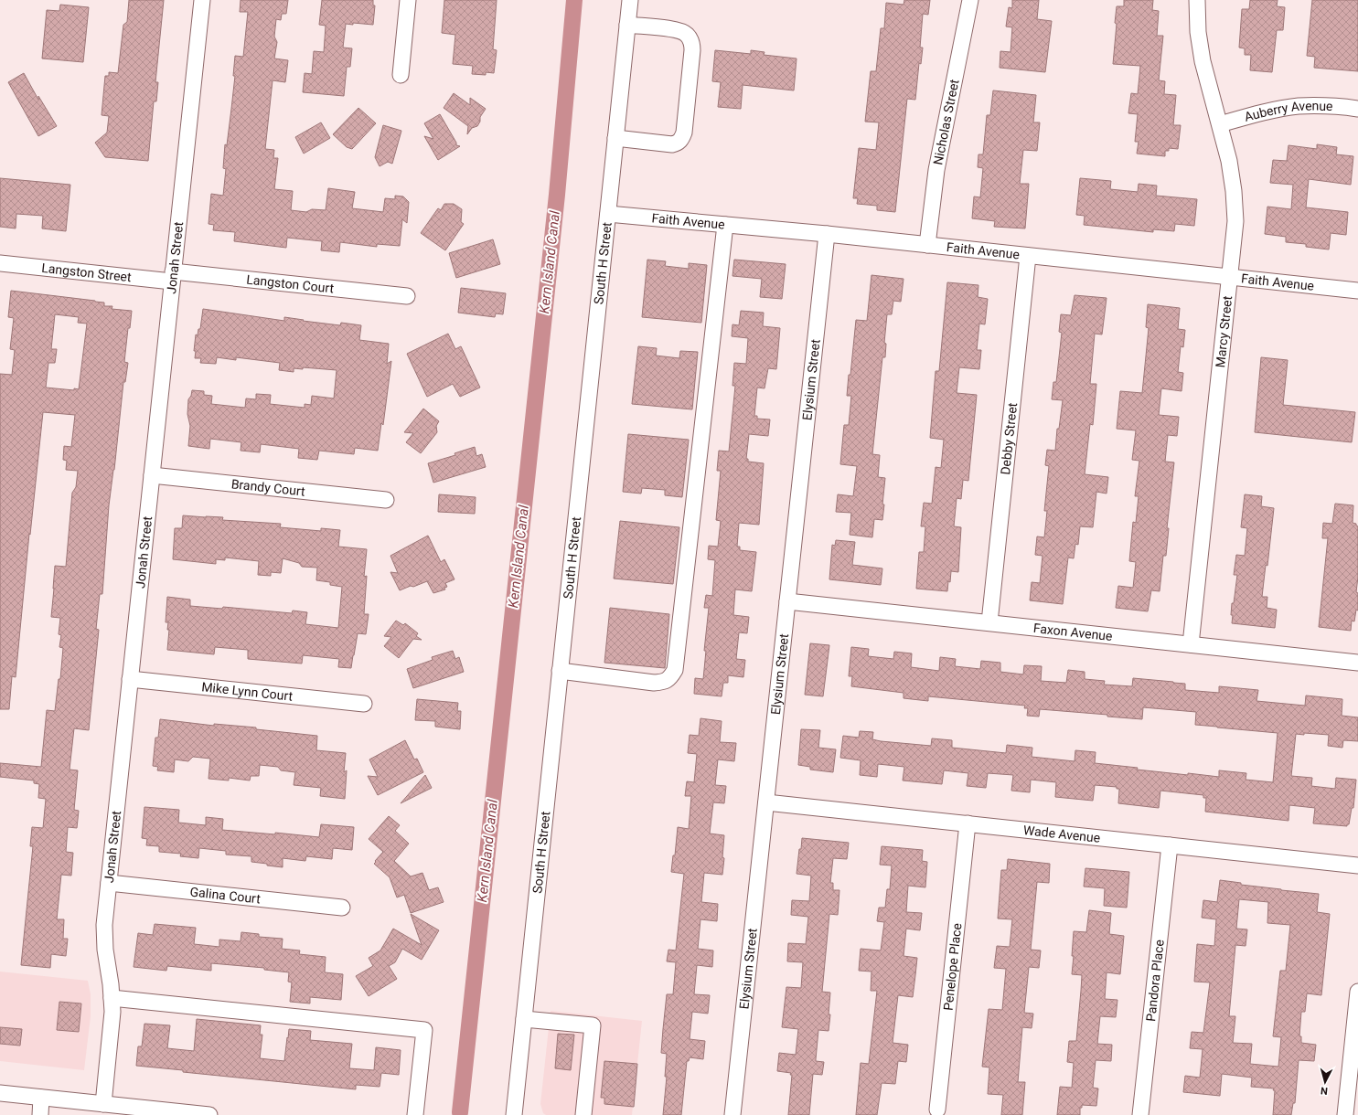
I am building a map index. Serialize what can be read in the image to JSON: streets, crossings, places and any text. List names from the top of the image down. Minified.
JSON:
{"streets":{"street":["Auberry Avenue","Nicholas Street","Faith Avenue","Jonah Street","South H Street","Langston Street","Langston Court","Marcy Street","Elysium Street","Debby Street","Brandy Court","Faxon Avenue","Mike Lynn Court","Wade Avenue","Galina Court","Penelope Place","Pandora Place"]},"crossings":[["Auberry Avenue","Marcy Street"],["Nicholas Street","Faith Avenue"],["Faith Avenue","South H Street"],["Faith Avenue","Marcy Street"],["Faith Avenue","Elysium Street"],["Faith Avenue","Debby Street"],["Jonah Street","Langston Street"],["Jonah Street","Langston Court"],["Jonah Street","Brandy Court"],["Jonah Street","Mike Lynn Court"],["Jonah Street","Galina Court"],["Langston Street","Langston Court"],["Marcy Street","Faxon Avenue"],["Elysium Street","Faxon Avenue"],["Elysium Street","Wade Avenue"],["Debby Street","Faxon Avenue"],["Wade Avenue","Penelope Place"],["Wade Avenue","Pandora Place"]],"water":["Kern Island Canal"],"north":"bottom"}
